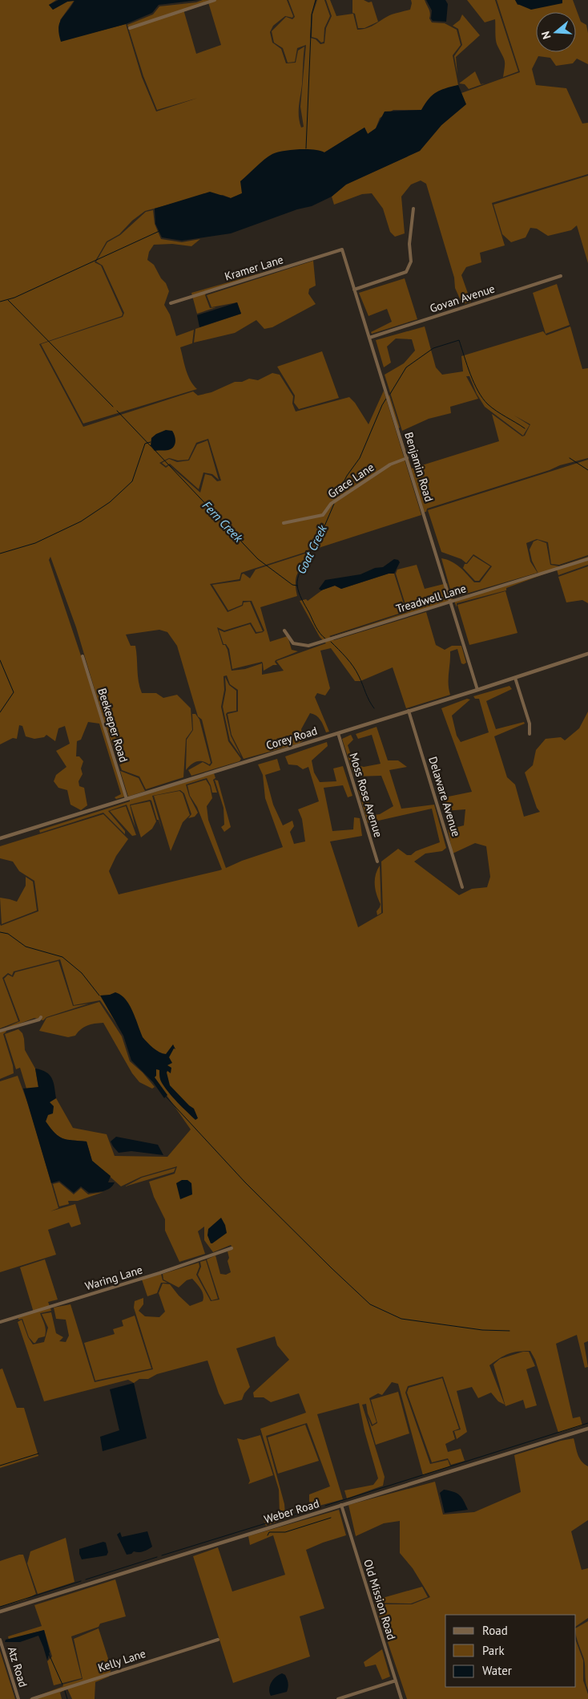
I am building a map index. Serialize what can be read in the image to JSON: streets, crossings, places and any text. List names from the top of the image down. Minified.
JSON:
{"streets":{"street":["Kramer Lane","Govan Avenue","Benjamin Road","Grace Lane","Treadwell Lane","Beekeeper Road","Corey Road","Moss Rose Avenue","Delaware Avenue","Waring Lane","Weber Road","Old Mission Road","Kelly Lane","Atz Road"]},"crossings":[["Kramer Lane","Benjamin Road"],["Govan Avenue","Benjamin Road"],["Benjamin Road","Grace Lane"],["Benjamin Road","Treadwell Lane"],["Benjamin Road","Corey Road"],["Beekeeper Road","Corey Road"],["Corey Road","Moss Rose Avenue"],["Corey Road","Delaware Avenue"],["Weber Road","Old Mission Road"]],"water":["Fern Creek","Goat Creek"],"legend":["Road","Park","Water"],"north":"left"}
